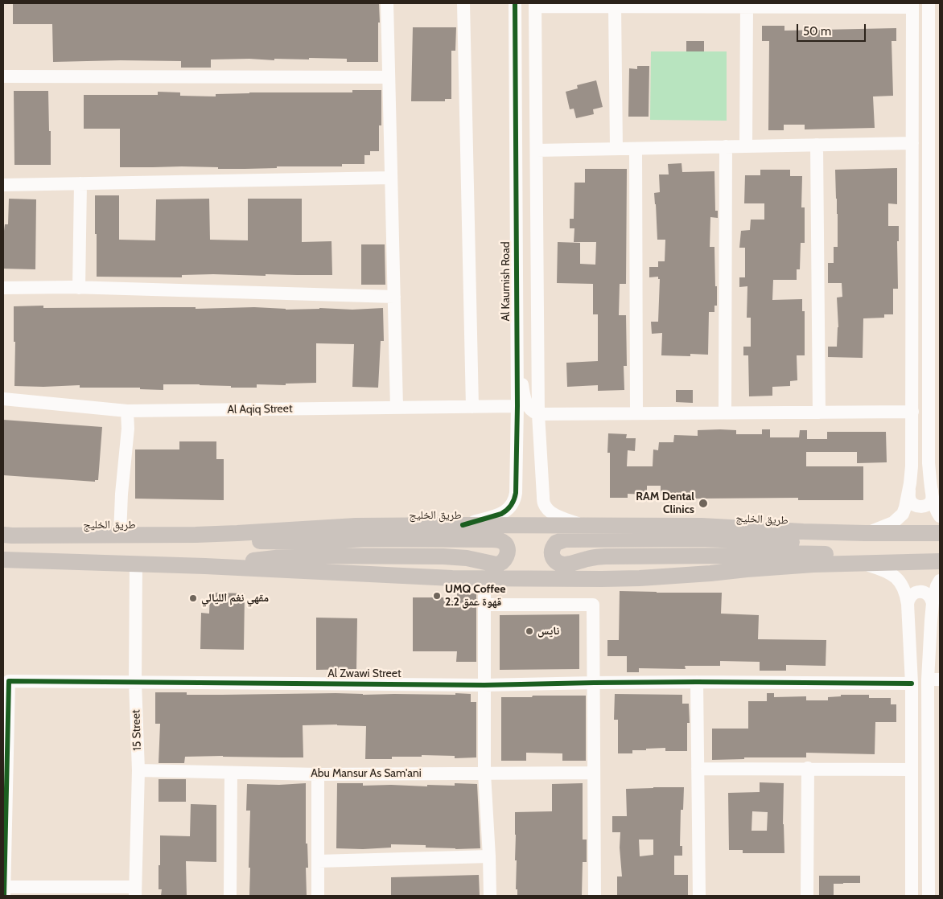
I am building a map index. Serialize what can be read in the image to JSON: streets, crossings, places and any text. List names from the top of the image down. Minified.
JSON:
{"streets":{"main road":["طريق الخليج"],"street":["Al Kaurnish Road","Al Aqiq Street","Al Zwawi Street","15 Street","Abu Mansur As Sam'ani"]},"crossings":[["Al Kaurnish Road","Al Aqiq Street"],["Al Kaurnish Road","طريق الخليج"],["Al Zwawi Street","15 Street"],["15 Street","Abu Mansur As Sam'ani"]],"places":["RAM Dental Clinics","UMQ Coffee 2.2 قهوة عمق","مقهي نغم الليالي","نايس"],"scale_bar":"50 m"}
